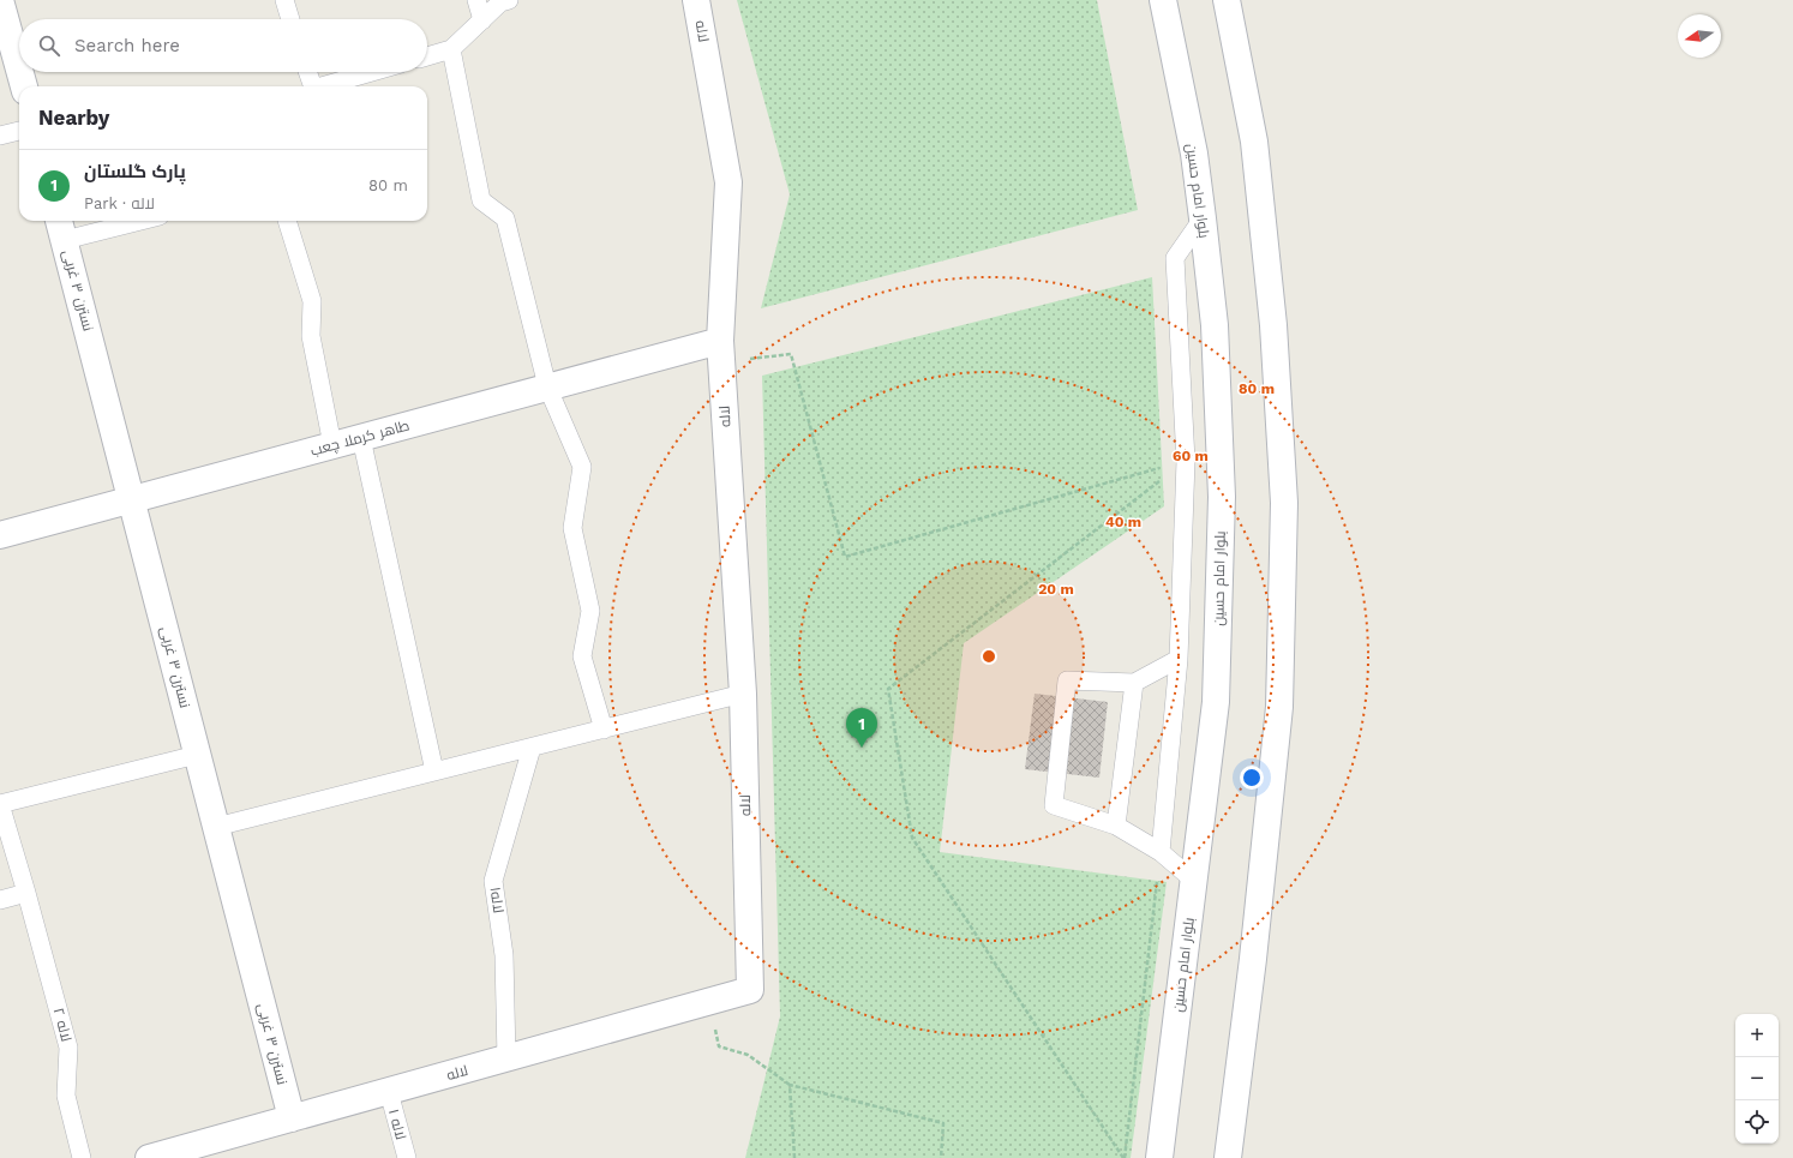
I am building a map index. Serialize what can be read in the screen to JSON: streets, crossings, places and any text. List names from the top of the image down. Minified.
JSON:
{"streets":{"street":["لاله","بلوار امام حسین","نسترن ۳ غربی","طاهر کرملا چعب"],"lane":["لاله۱","لاله ۲","لاله ۱"]},"crossings":[["لاله","نسترن ۳ غربی"],["لاله","طاهر کرملا چعب"],["لاله","لاله۱"],["لاله","لاله ۱"],["نسترن ۳ غربی","طاهر کرملا چعب"]],"north":"left","page":{"search":"Search here","heading":"Nearby","list":[{"mark":"1","name":"پارک گلستان","note":"Park · لاله","value":"80 m"}],"pins":"1","map_buttons":["+","−"]},"rings":["80 m","60 m","40 m","20 m"]}
